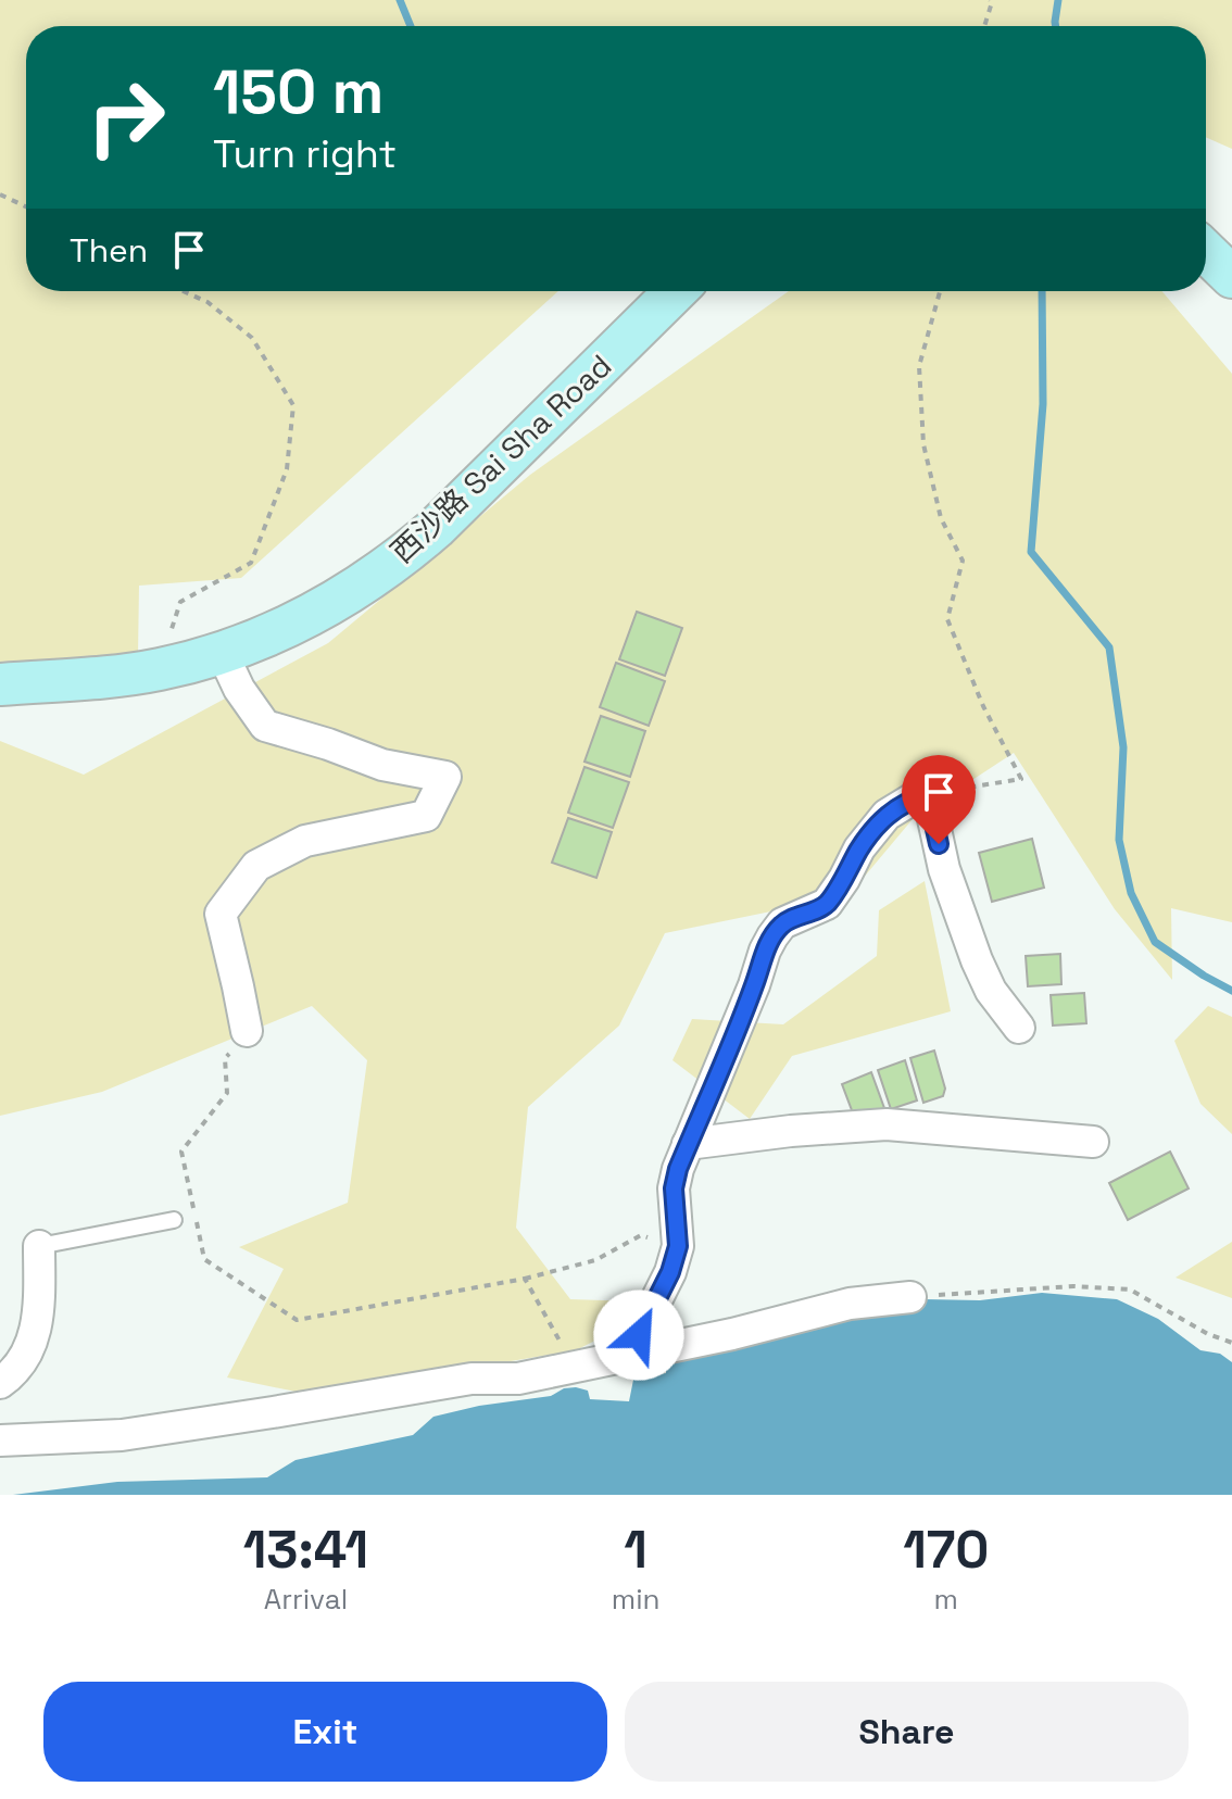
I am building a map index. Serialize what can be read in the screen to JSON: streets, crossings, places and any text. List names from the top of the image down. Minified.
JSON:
{"streets":{"main road":["西沙路 Sai Sha Road"]},"page":{"turn":["150 m","Turn right"],"then":"Then","eta":["13:41","Arrival","1","min","170","m"],"buttons":["Exit","Share"]}}
